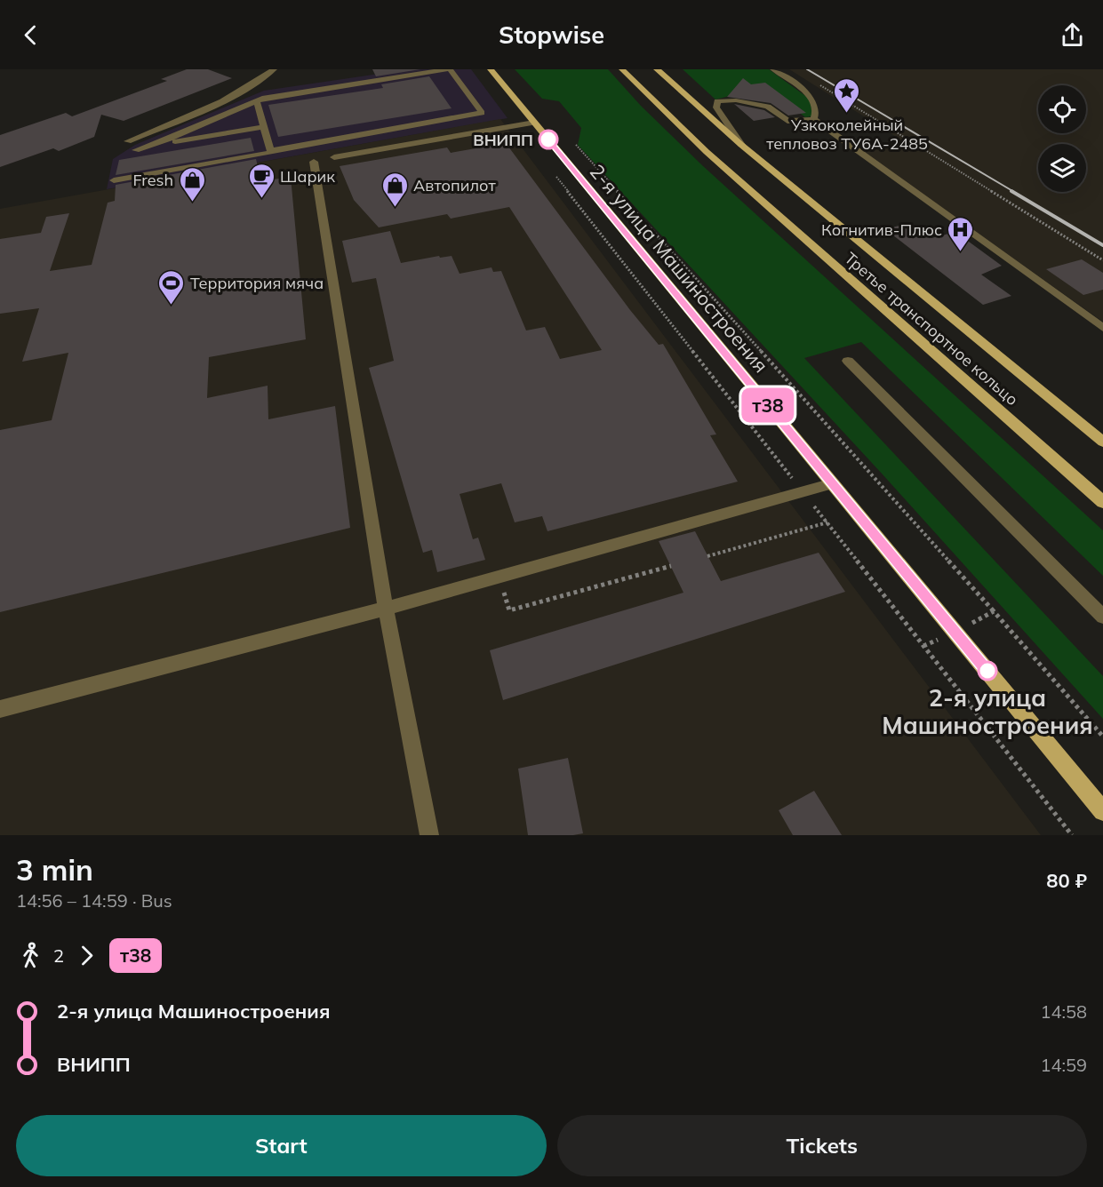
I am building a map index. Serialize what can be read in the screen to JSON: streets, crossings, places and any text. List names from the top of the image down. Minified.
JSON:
{"streets":{"main road":["2-я улица Машиностроения","Третье транспортное кольцо"]},"places":{"place":["Узкоколейный тепловоз ТУ6А-2485"],"other":["ВНИПП","2-я улица Машиностроения"],"cafe":["Шарик"],"shop":["Fresh","Автопилот"],"hospital":["Когнитив-Плюс"],"sports":["Территория мяча"]},"lines":["bus line т38"],"page":{"header":"Stopwise","on_map":"т38","heading":["3 min","14:56 – 14:59 · Bus","80 ₽"],"legs":["2","т38"],"list":[{"name":"2-я улица Машиностроения","value":"14:58"},{"name":"ВНИПП","value":"14:59"}],"buttons":["Start","Tickets"]}}
